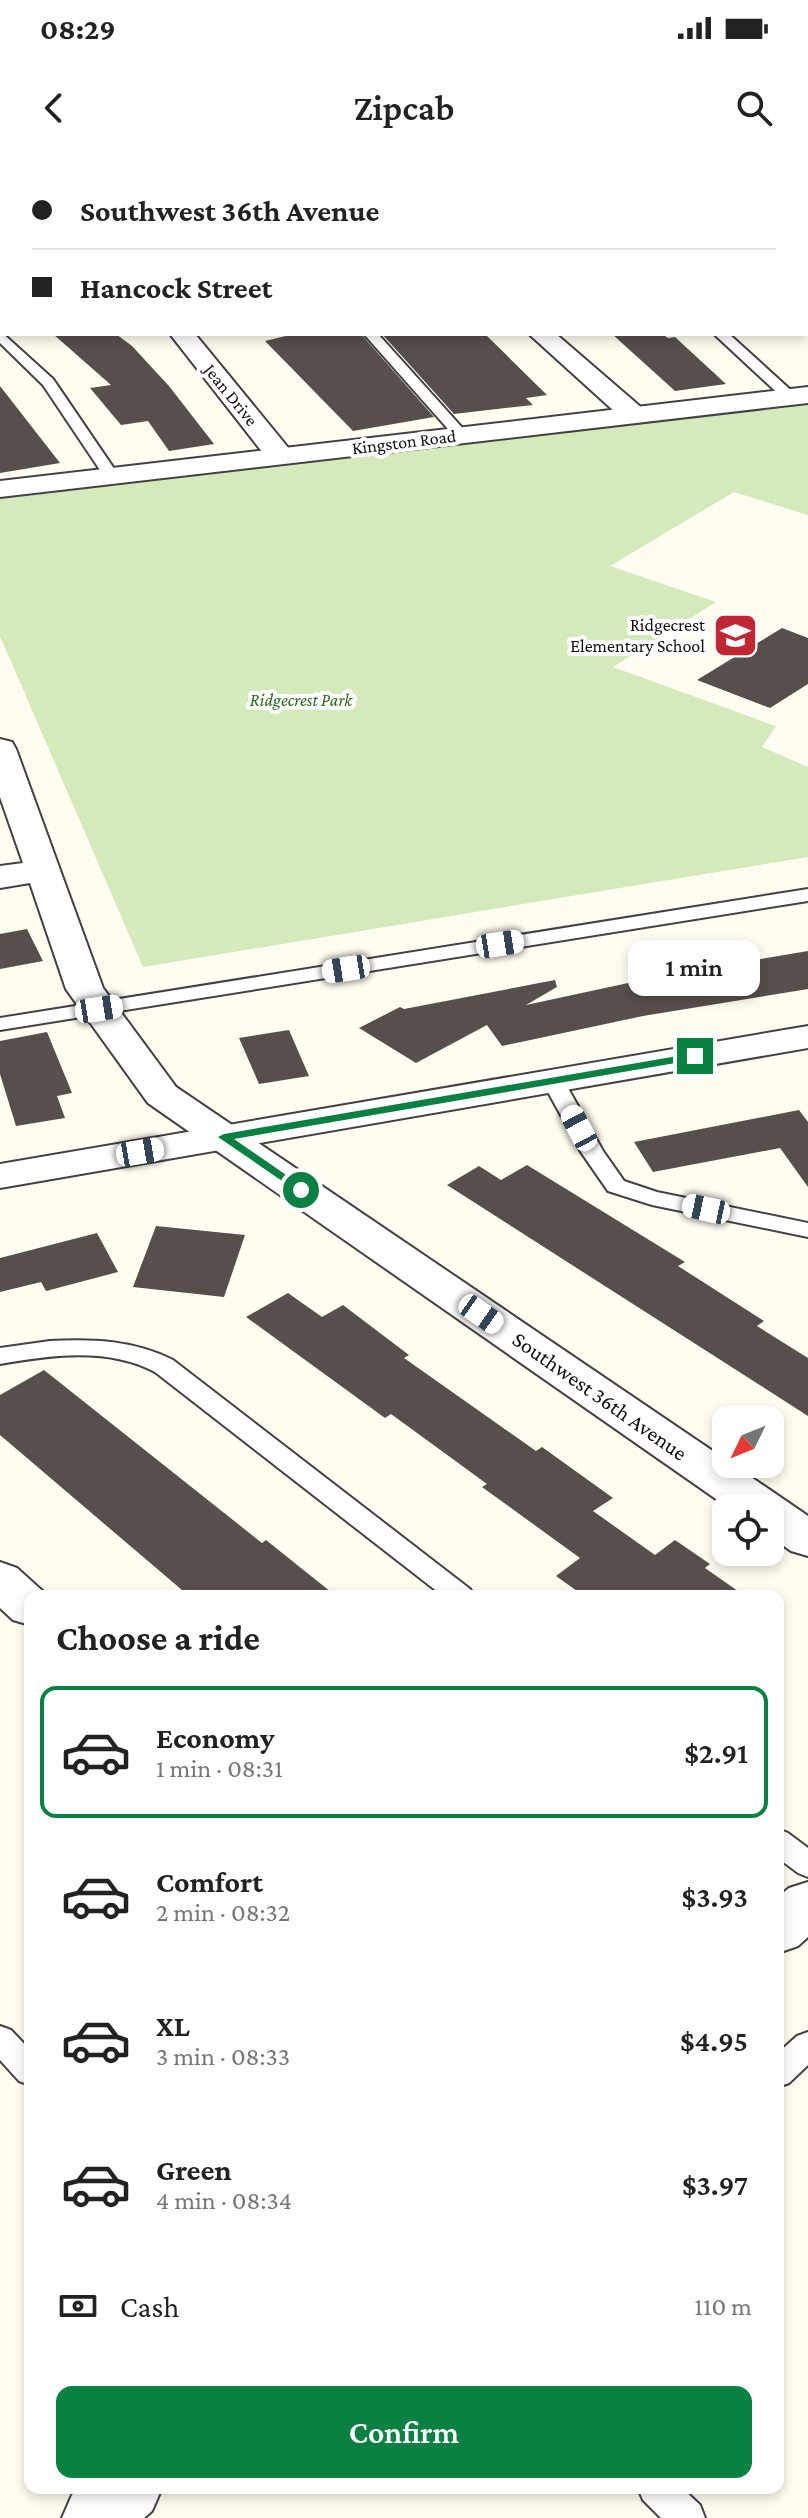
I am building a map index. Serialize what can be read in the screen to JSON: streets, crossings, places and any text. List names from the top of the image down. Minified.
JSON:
{"streets":{"street":["Jean Drive","Kingston Road","Southwest 36th Avenue"]},"crossings":[["Jean Drive","Kingston Road"]],"parks":["Ridgecrest Park"],"places":{"school or university":["Ridgecrest Elementary School"]},"north":"bottom left","page":{"status":"08:29","header":"Zipcab","banner":["Southwest 36th Avenue","Hancock Street"],"bubble":"1 min","heading":"Choose a ride","list":[{"name":"Economy","note":"1 min · 08:31","value":"$2.91"},{"name":"Comfort","note":"2 min · 08:32","value":"$3.93"},{"name":"XL","note":"3 min · 08:33","value":"$4.95"},{"name":"Green","note":"4 min · 08:34","value":"$3.97"}],"pay":["Cash","110 m"],"buttons":"Confirm"}}
